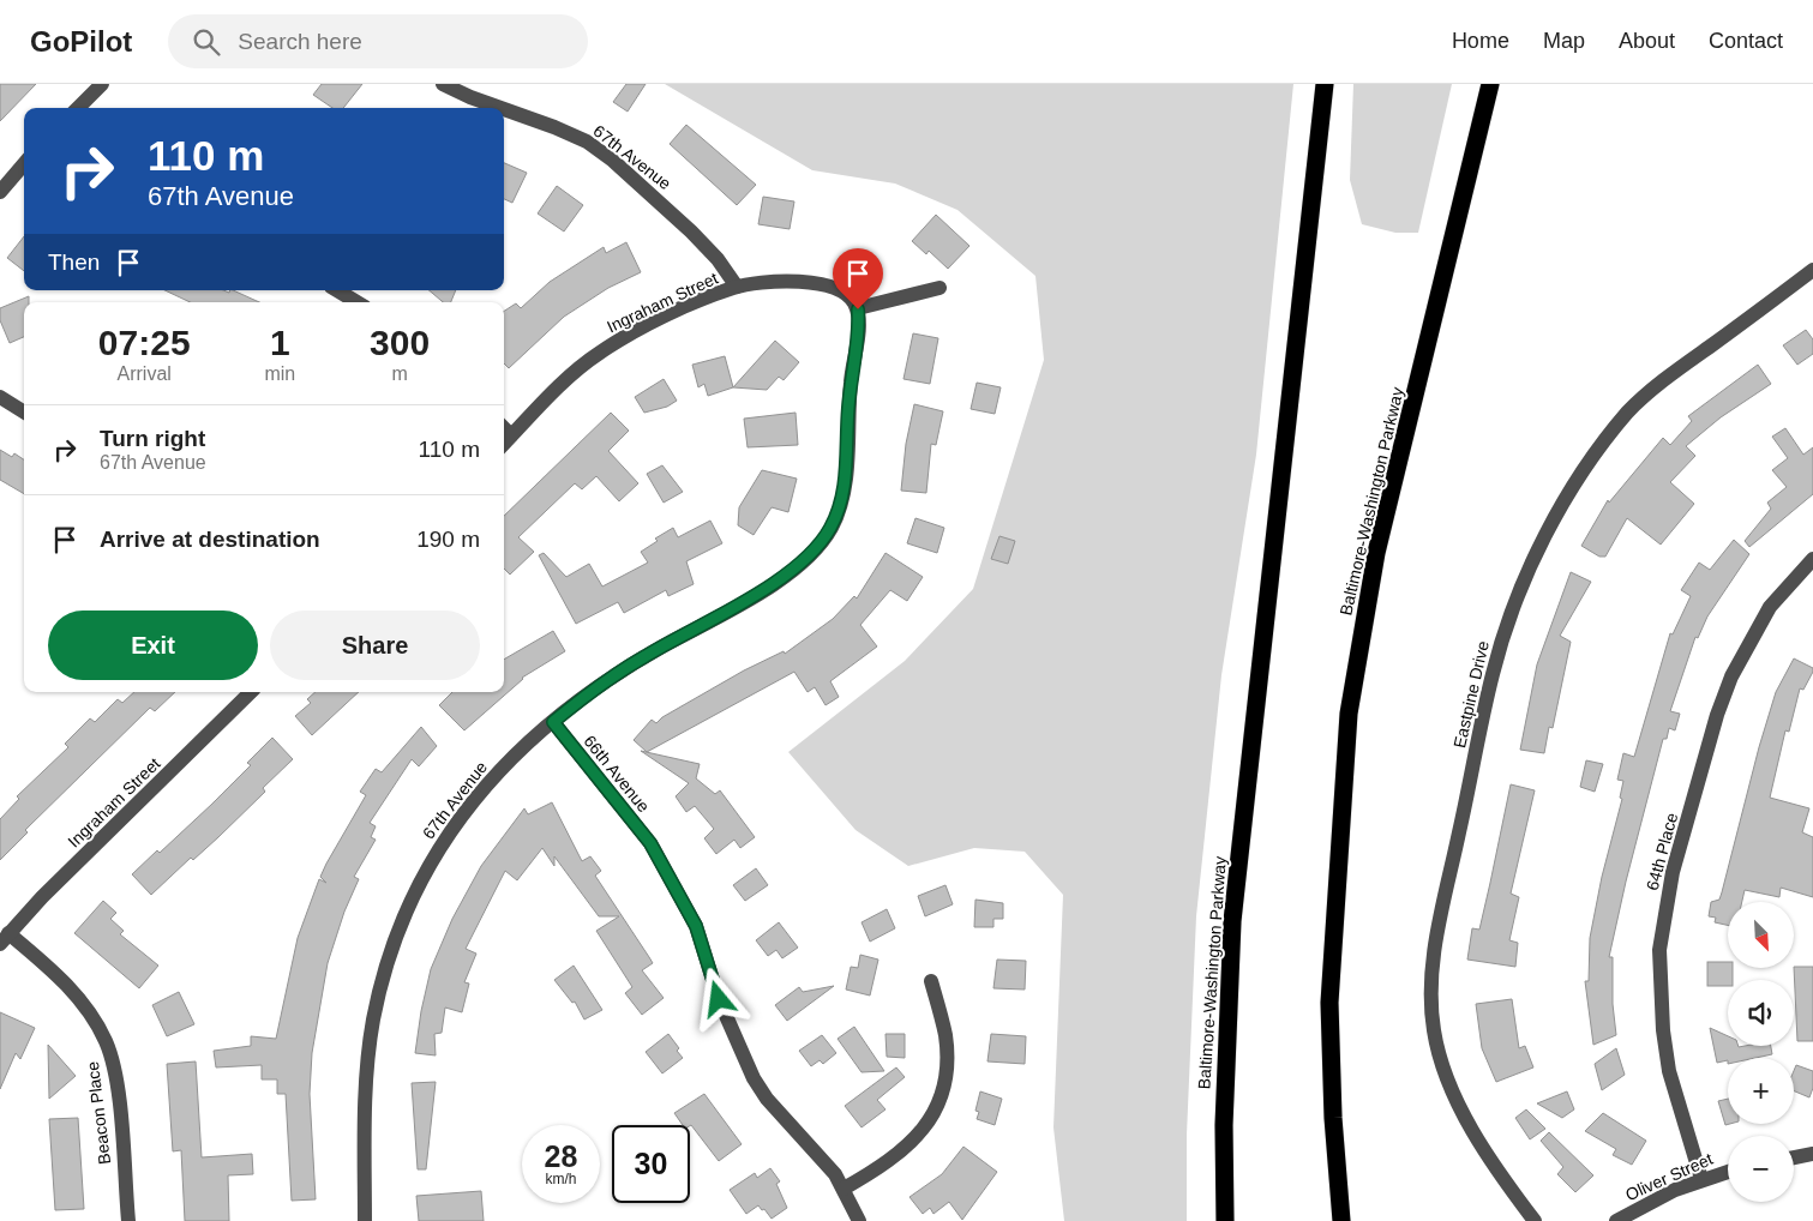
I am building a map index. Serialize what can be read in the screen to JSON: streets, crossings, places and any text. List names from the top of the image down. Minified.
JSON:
{"streets":{"highway":["Baltimore-Washington Parkway"],"street":["67th Avenue","Ingraham Street","Eastpine Drive","66th Avenue","64th Place","Beacon Place","Oliver Street"]},"crossings":[["67th Avenue","Ingraham Street"],["67th Avenue","66th Avenue"],["Ingraham Street","Beacon Place"],["64th Place","Oliver Street"]],"north":"bottom right","page":{"header":"GoPilot","search":"Search here","nav":["Home","Map","About","Contact"],"turn":["110 m","67th Avenue"],"then":"Then","eta":["07:25","Arrival","1","min","300","m"],"list":[{"name":"Turn right","note":"67th Avenue","value":"110 m"},{"name":"Arrive at destination","value":"190 m"}],"buttons":["Exit","Share"],"map_buttons":["+","−"],"speed":"28 km/h","limit":"30"}}
